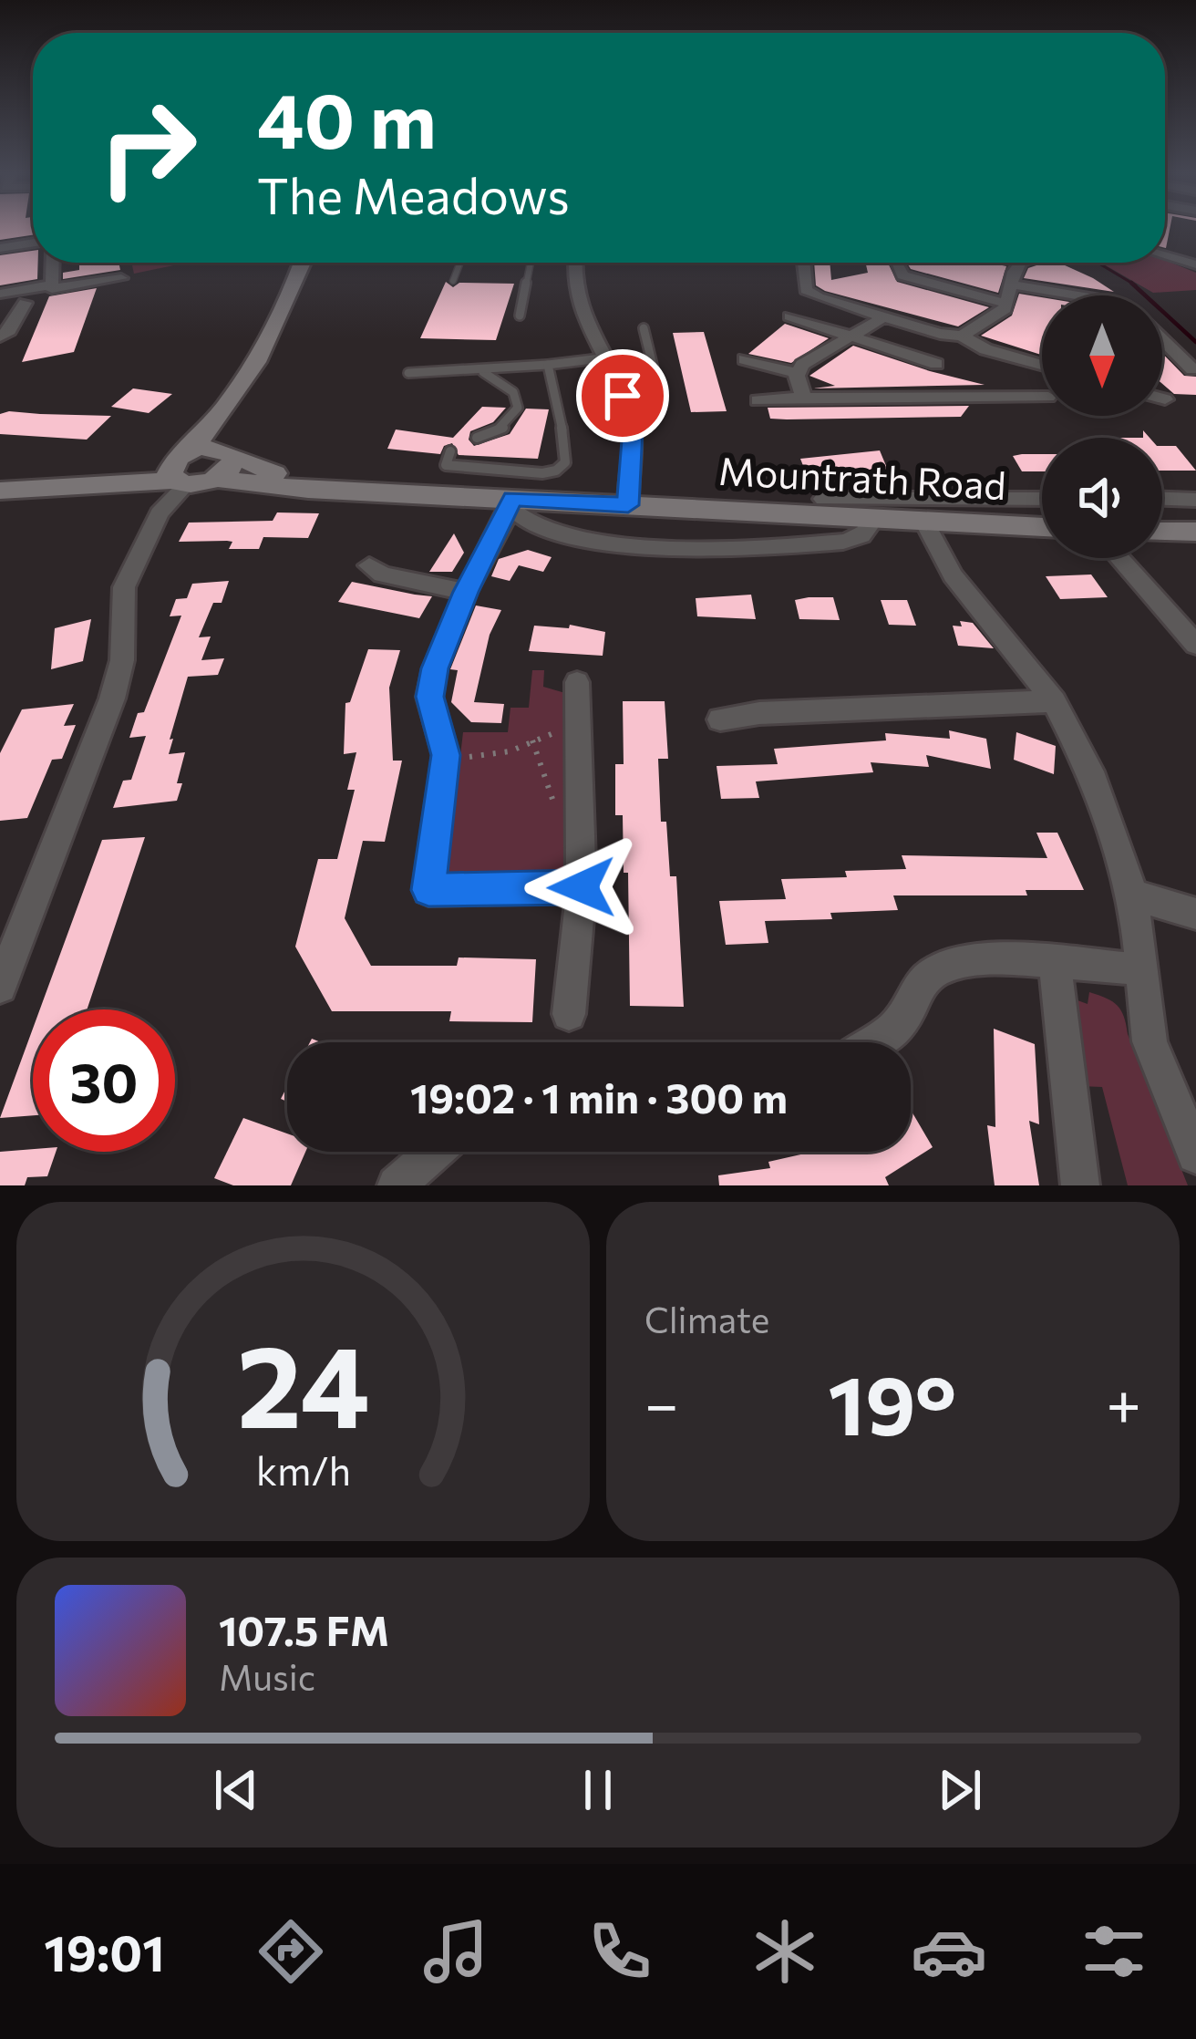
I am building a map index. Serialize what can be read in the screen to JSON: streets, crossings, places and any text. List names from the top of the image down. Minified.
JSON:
{"streets":{"main road":["Mountrath Road"]},"north":"bottom","page":{"turn":["40 m","The Meadows"],"limit":"30","trip":"19:02 · 1 min · 300 m","tile":"Climate","heat":["−","19°","+"],"song":["107.5 FM","Music"],"tabs":"19:01","gauge":["24","km/h"]}}
